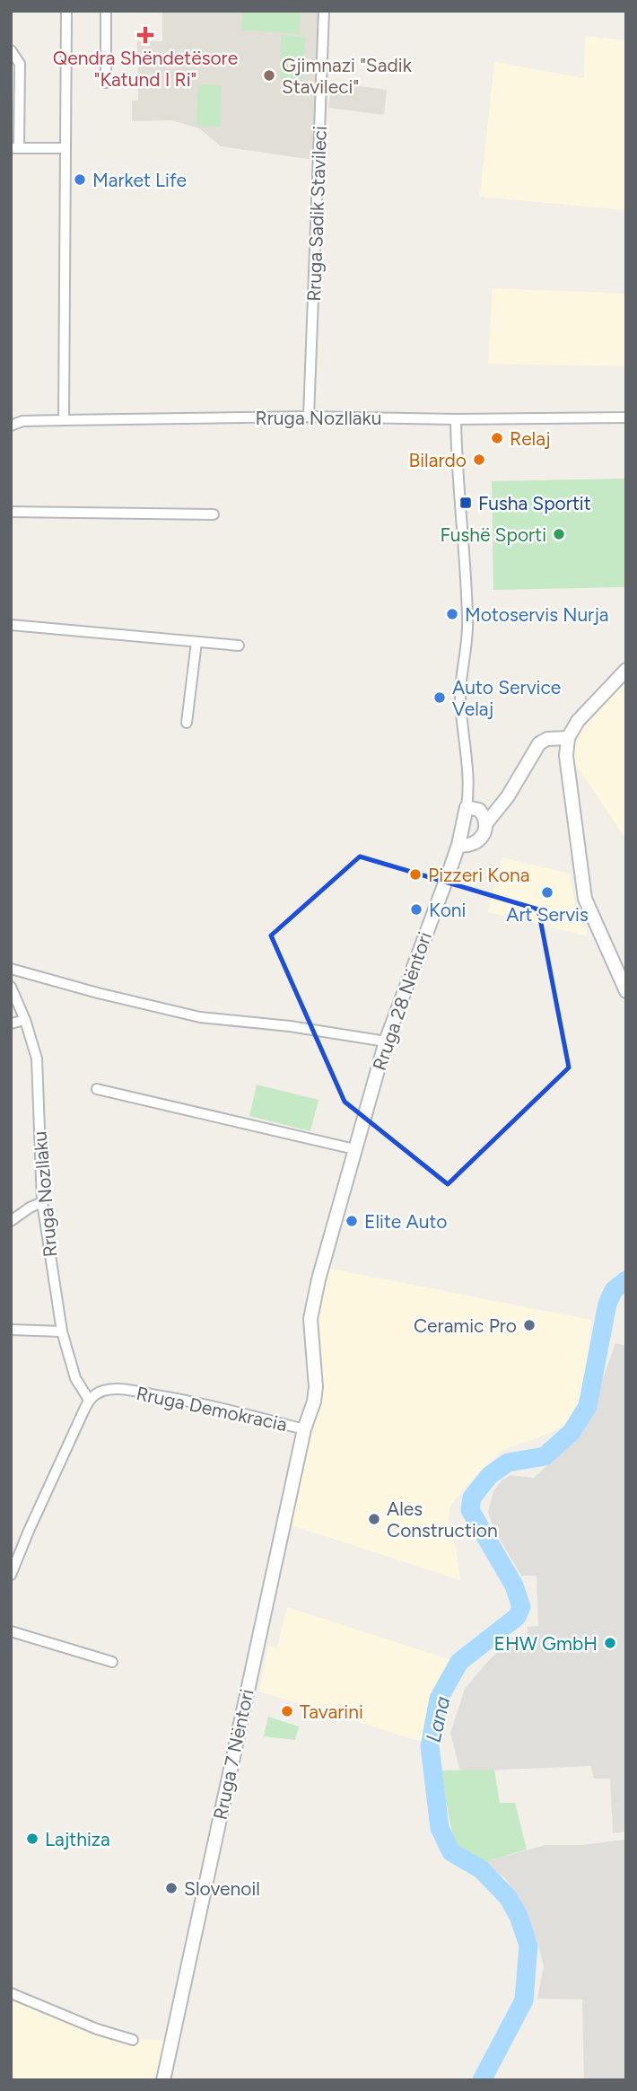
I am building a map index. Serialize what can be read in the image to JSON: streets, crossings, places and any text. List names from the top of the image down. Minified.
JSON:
{"streets":{"main road":["Rruga 28 Nëntori","Rruga 7 Nëntori"],"street":["Rruga Sadik Stavileci","Rruga Nozllaku","Rruga Demokracia"]},"crossings":[["Rruga Sadik Stavileci","Rruga Nozllaku"],["Rruga Nozllaku","Rruga 28 Nëntori"],["Rruga Nozllaku","Rruga Demokracia"],["Rruga 28 Nëntori","Rruga Demokracia"],["Rruga 28 Nëntori","Rruga 7 Nëntori"],["Rruga Demokracia","Rruga 7 Nëntori"]],"water":["Lana"],"places":{"health":["Qendra Shëndetësore \"Katund I Ri\""],"other":["Gjimnazi \"Sadik Stavileci\"","Market Life","Relaj","Bilardo","Fushë Sporti","Motoservis Nurja","Auto Service Velaj","Pizzeri Kona","Art Servis","Koni","Elite Auto","Ceramic Pro","Ales Construction","EHW GmbH","Tavarini","Lajthiza","Slovenoil"],"transit":["Fusha Sportit"]}}
